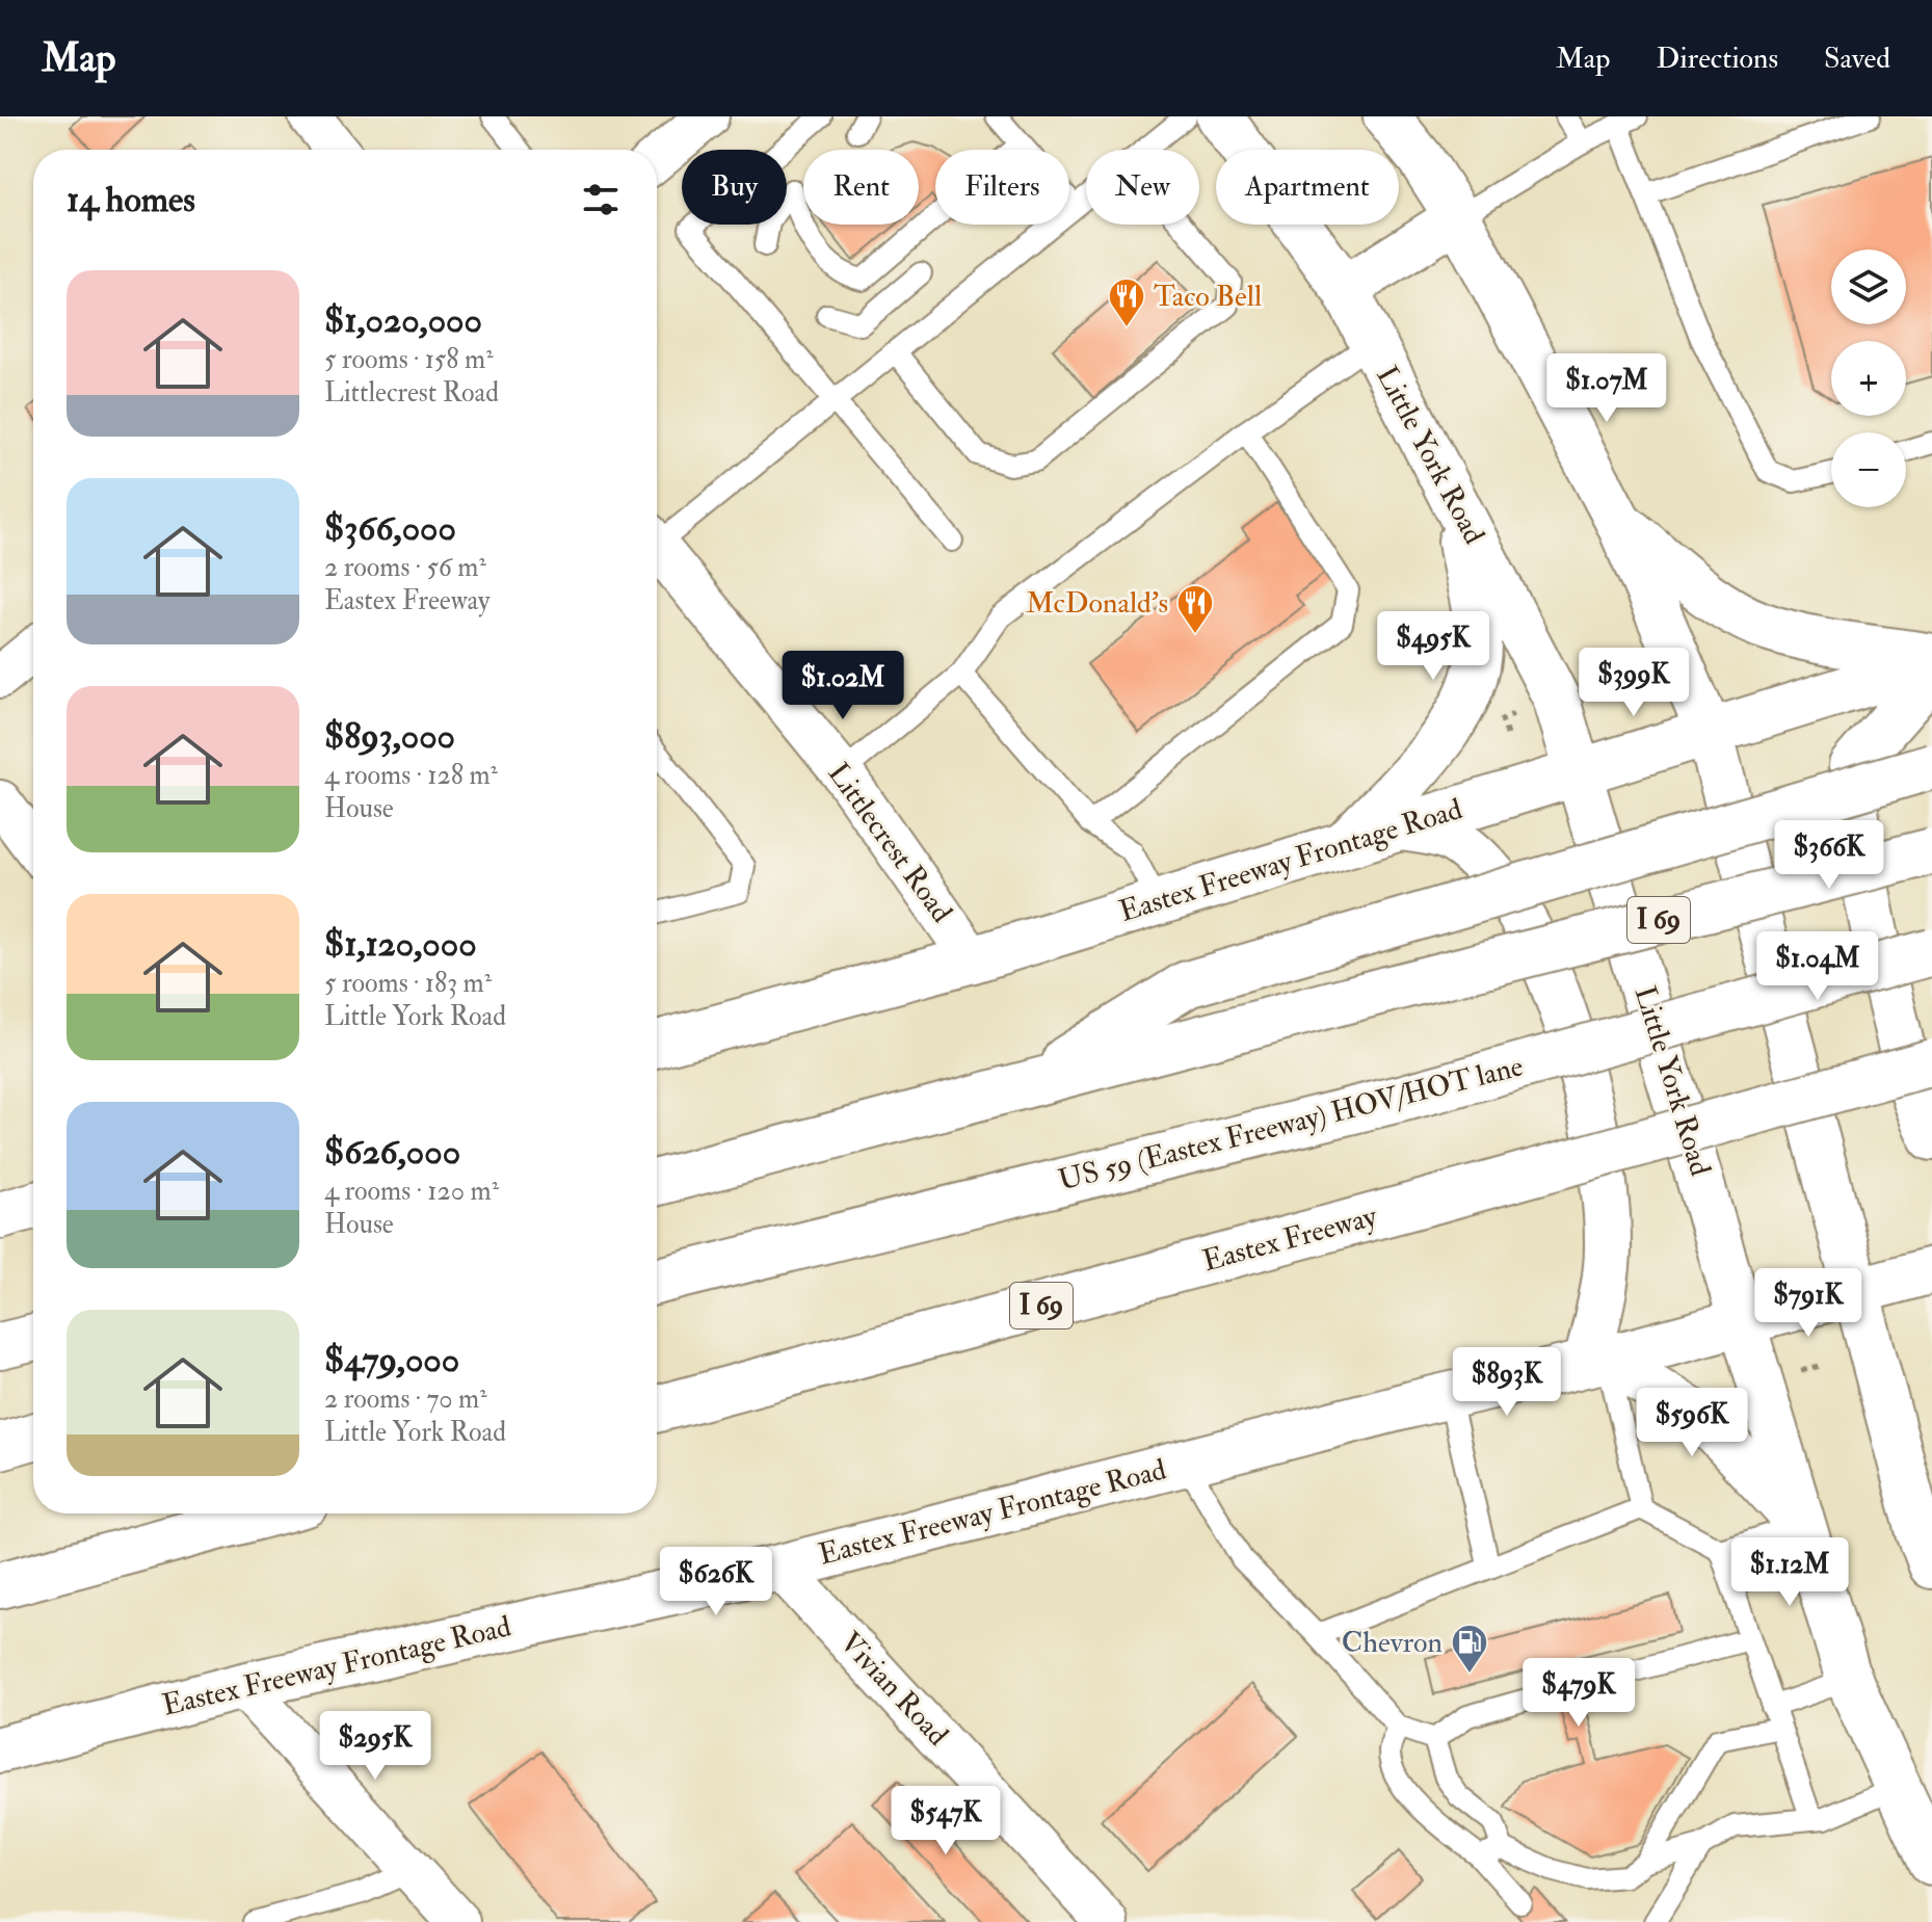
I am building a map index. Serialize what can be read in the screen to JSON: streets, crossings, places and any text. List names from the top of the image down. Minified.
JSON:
{"streets":{"main road":["Little York Road","Eastex Freeway Frontage Road","I 69","US 59 (Eastex Freeway) HOV/HOT lane","Eastex Freeway"],"street":["Littlecrest Road","Vivian Road"]},"crossings":[["Little York Road","Eastex Freeway Frontage Road"],["Littlecrest Road","Eastex Freeway Frontage Road"],["Eastex Freeway Frontage Road","Vivian Road"]],"places":{"restaurant":["Taco Bell","McDonald's"],"fuel station":["Chevron"]},"page":{"header":"Map","nav":["Map","Directions","Saved"],"chip":["Buy","Rent","Filters","New","Apartment"],"heading":"14 homes","map_buttons":["+","−"],"list":[{"name":"$1,020,000","note":"5 rooms · 158 m² · Littlecrest Road"},{"name":"$366,000","note":"2 rooms · 56 m² · Eastex Freeway"},{"name":"$893,000","note":"4 rooms · 128 m² · House"},{"name":"$1,120,000","note":"5 rooms · 183 m² · Little York Road"},{"name":"$626,000","note":"4 rooms · 120 m² · House"},{"name":"$479,000","note":"2 rooms · 70 m² · Little York Road"}],"price":["$1.07M","$495K","$399K","$1.02M","$366K","$1.04M","$791K","$893K","$596K","$1.12M","$626K","$479K","$295K","$547K"]}}
